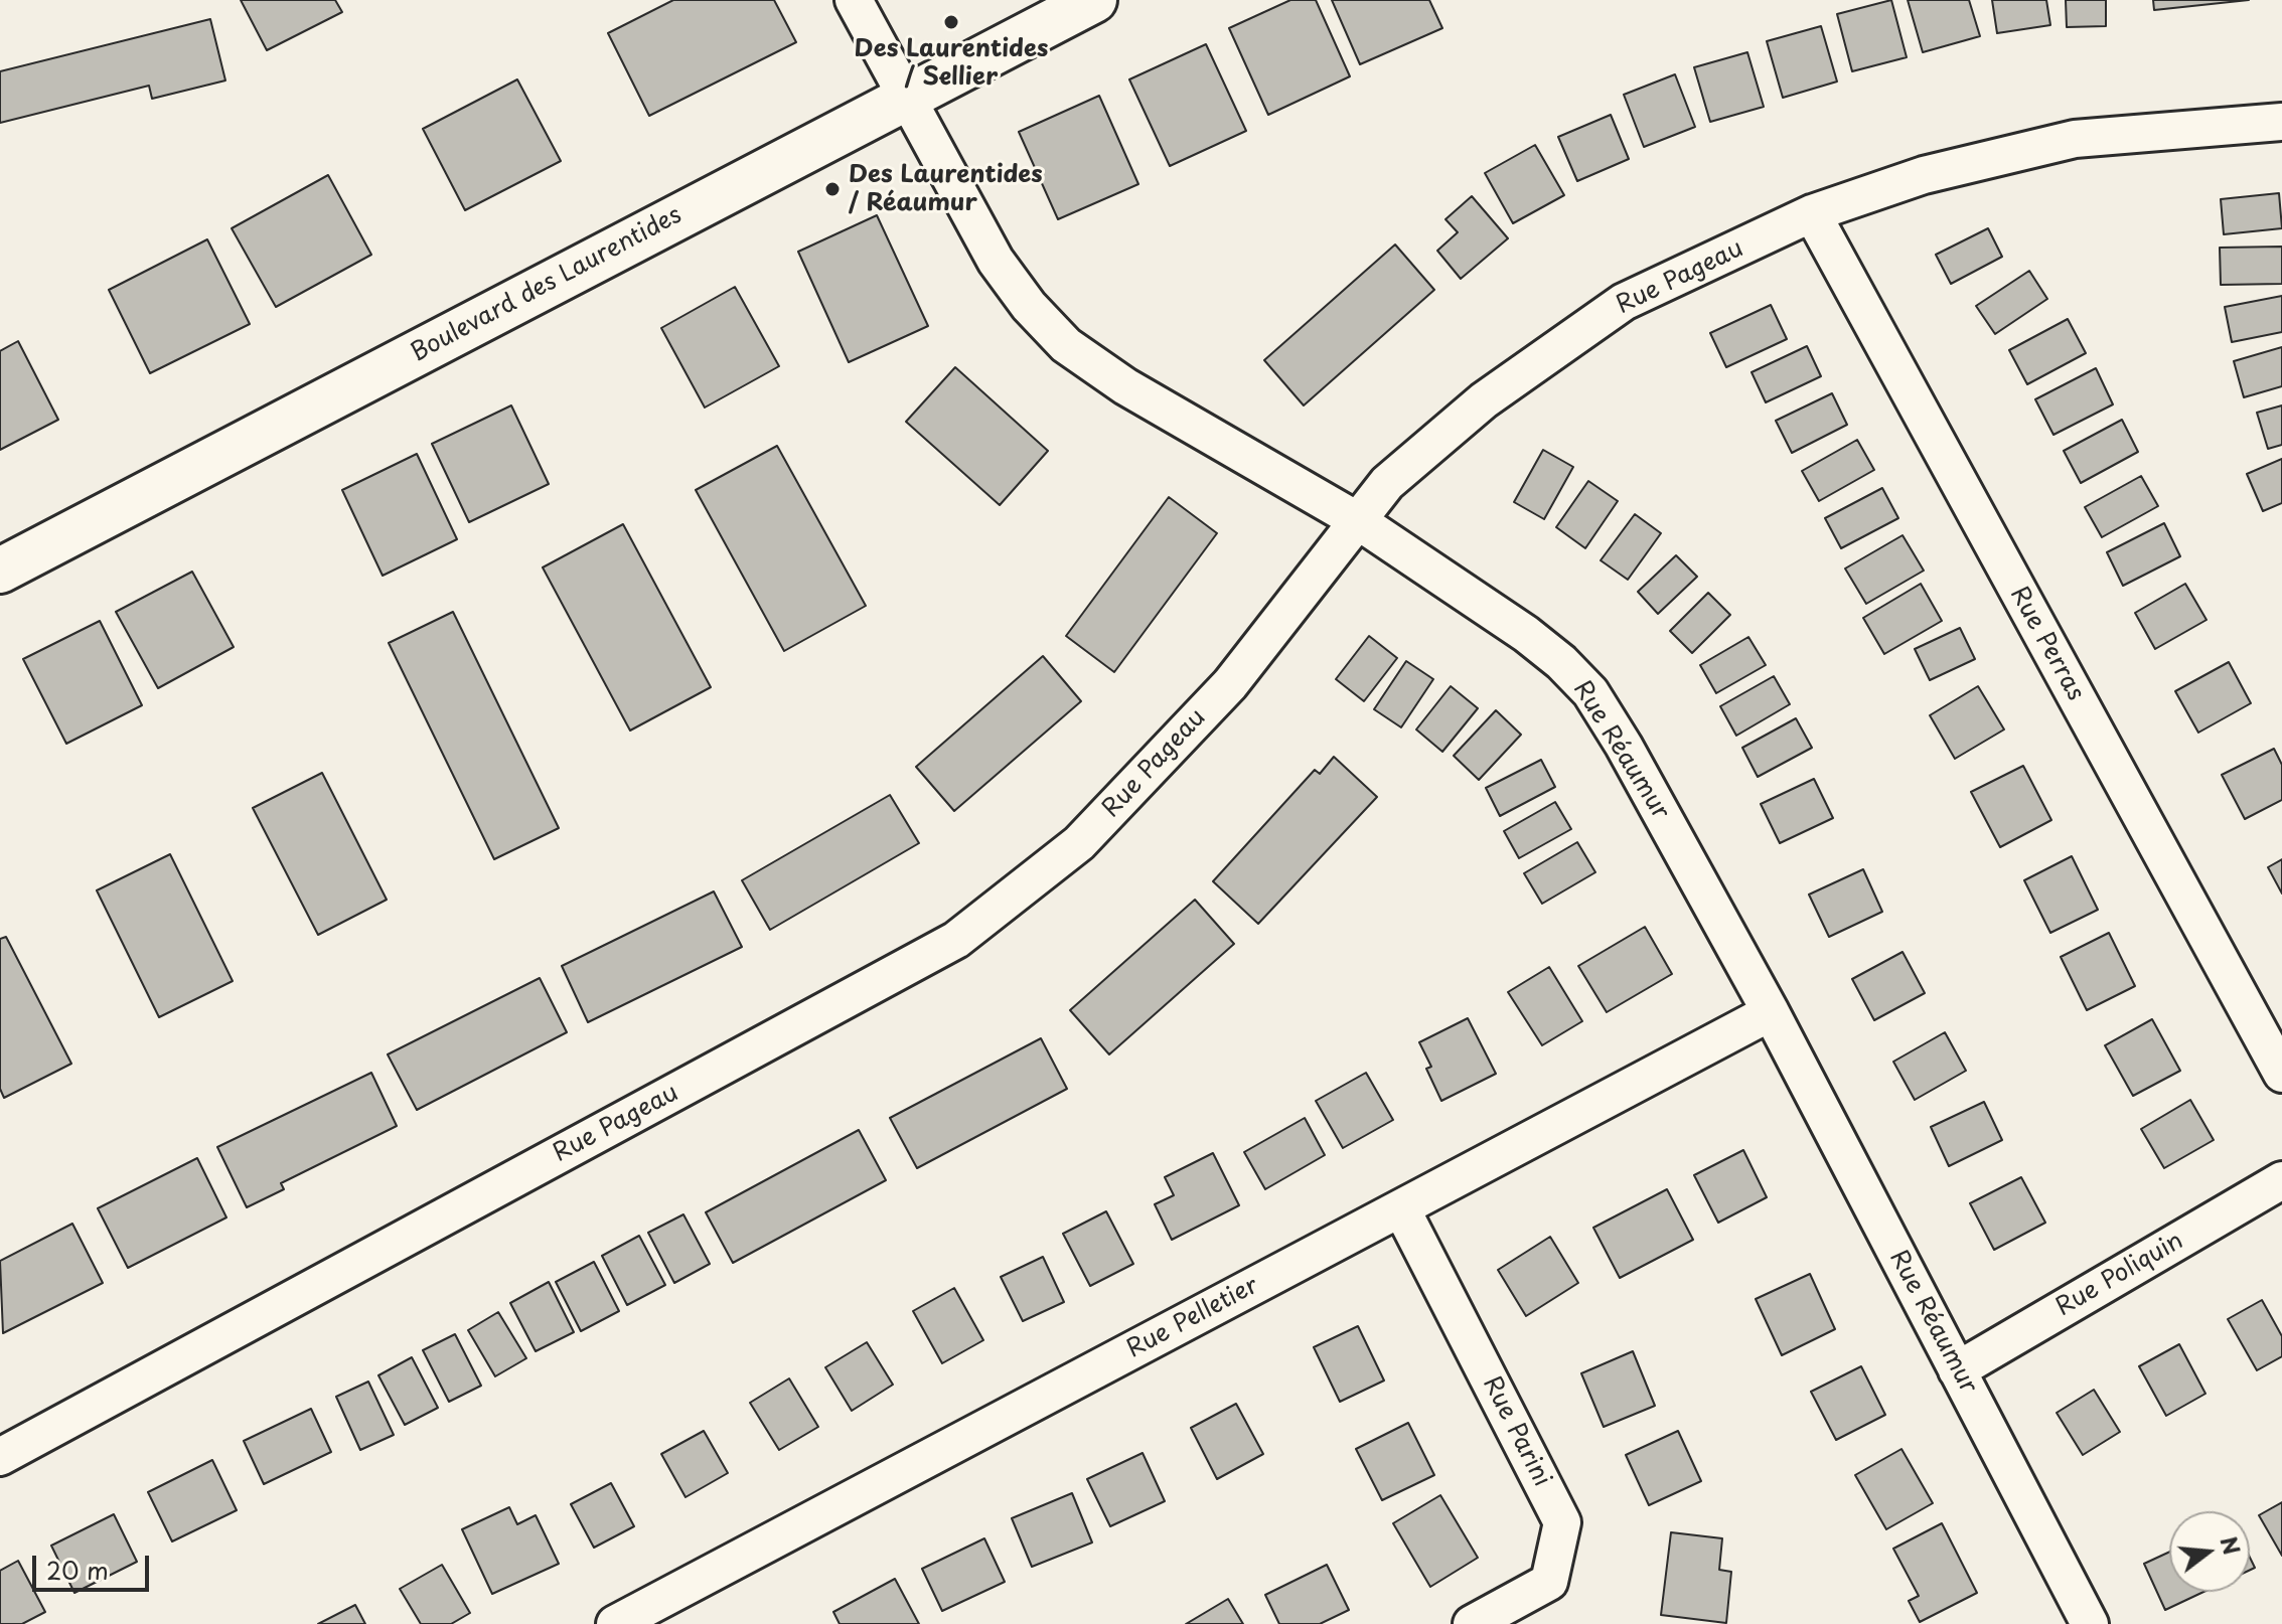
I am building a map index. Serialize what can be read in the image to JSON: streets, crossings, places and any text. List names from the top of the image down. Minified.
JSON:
{"streets":{"street":["Rue Pageau","Boulevard des Laurentides","Rue Perras","Rue Réaumur","Rue Poliquin","Rue Pelletier","Rue Parini"]},"crossings":[["Rue Pageau","Rue Perras"],["Rue Pageau","Rue Réaumur"],["Boulevard des Laurentides","Rue Réaumur"],["Rue Réaumur","Rue Poliquin"],["Rue Réaumur","Rue Pelletier"],["Rue Pelletier","Rue Parini"]],"places":["Des Laurentides / Sellier","Des Laurentides / Réaumur"],"scale_bar":"20 m","north":"right"}
